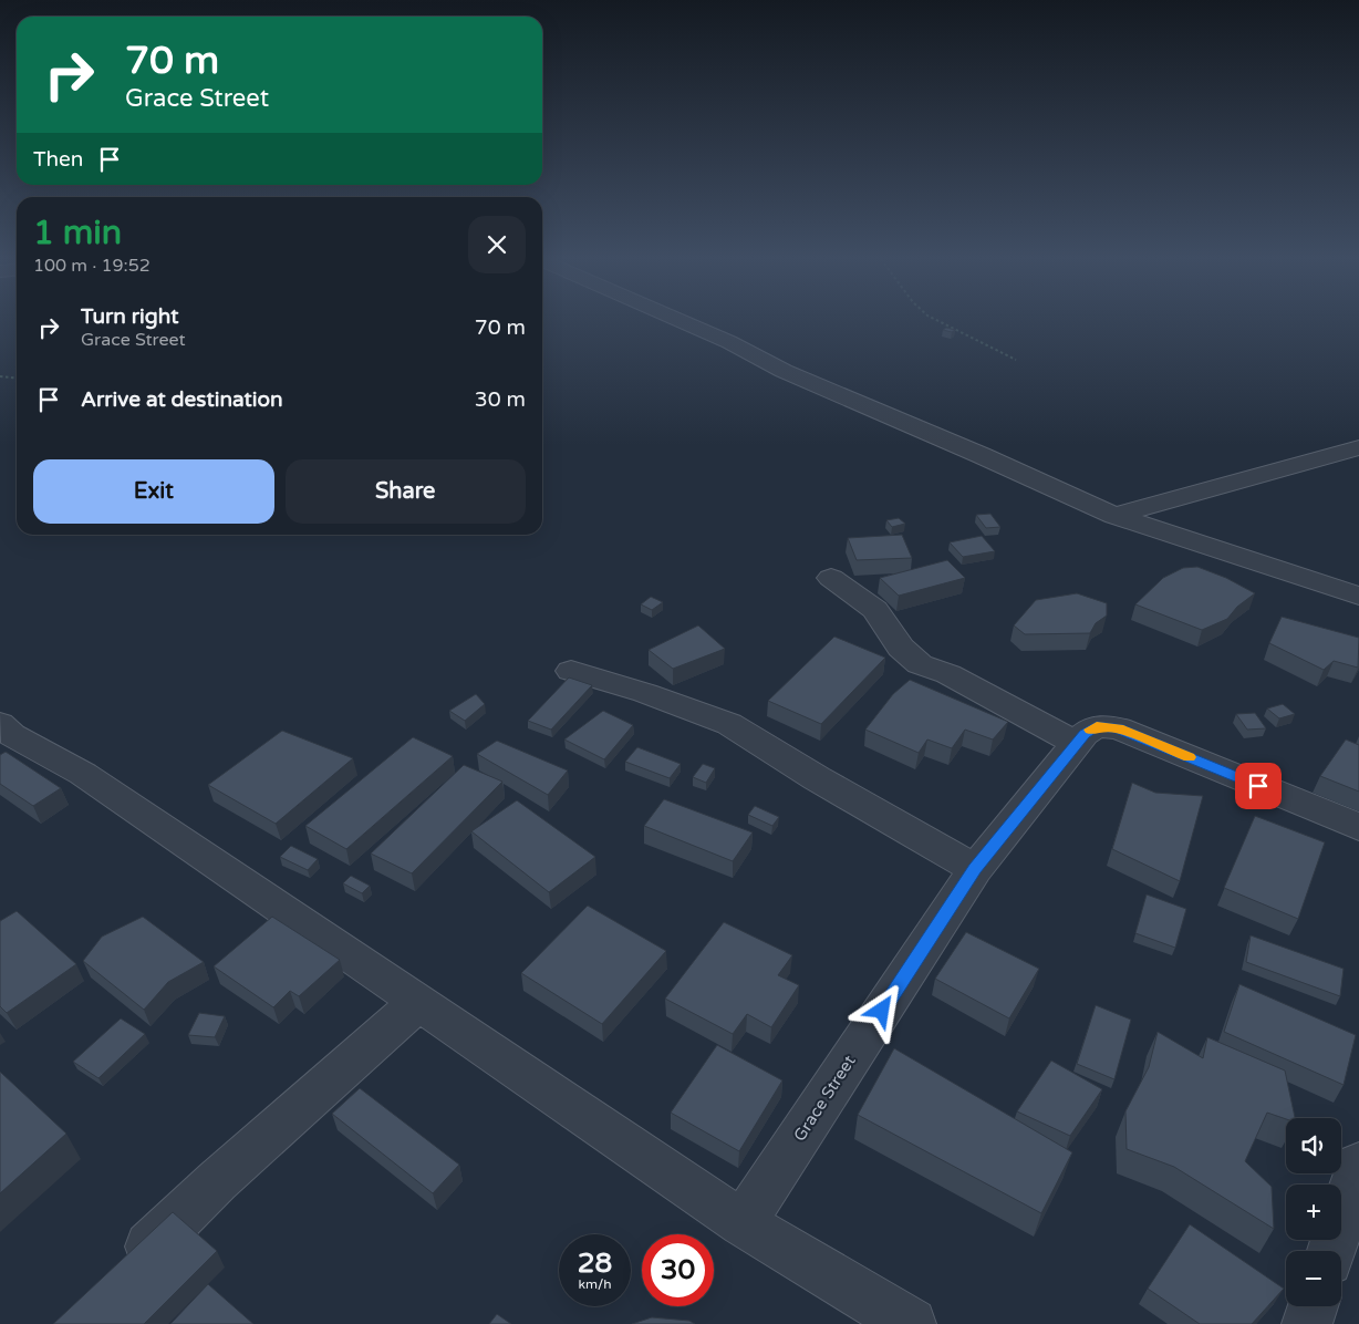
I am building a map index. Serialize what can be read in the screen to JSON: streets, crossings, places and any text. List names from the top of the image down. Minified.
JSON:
{"streets":{"street":["Grace Street"]},"page":{"turn":["70 m","Grace Street"],"then":"Then","heading":["1 min","100 m · 19:52"],"list":[{"name":"Turn right","note":"Grace Street","value":"70 m"},{"name":"Arrive at destination","value":"30 m"}],"buttons":["Exit","Share"],"map_buttons":["+","−"],"speed":"28 km/h","limit":"30"}}
